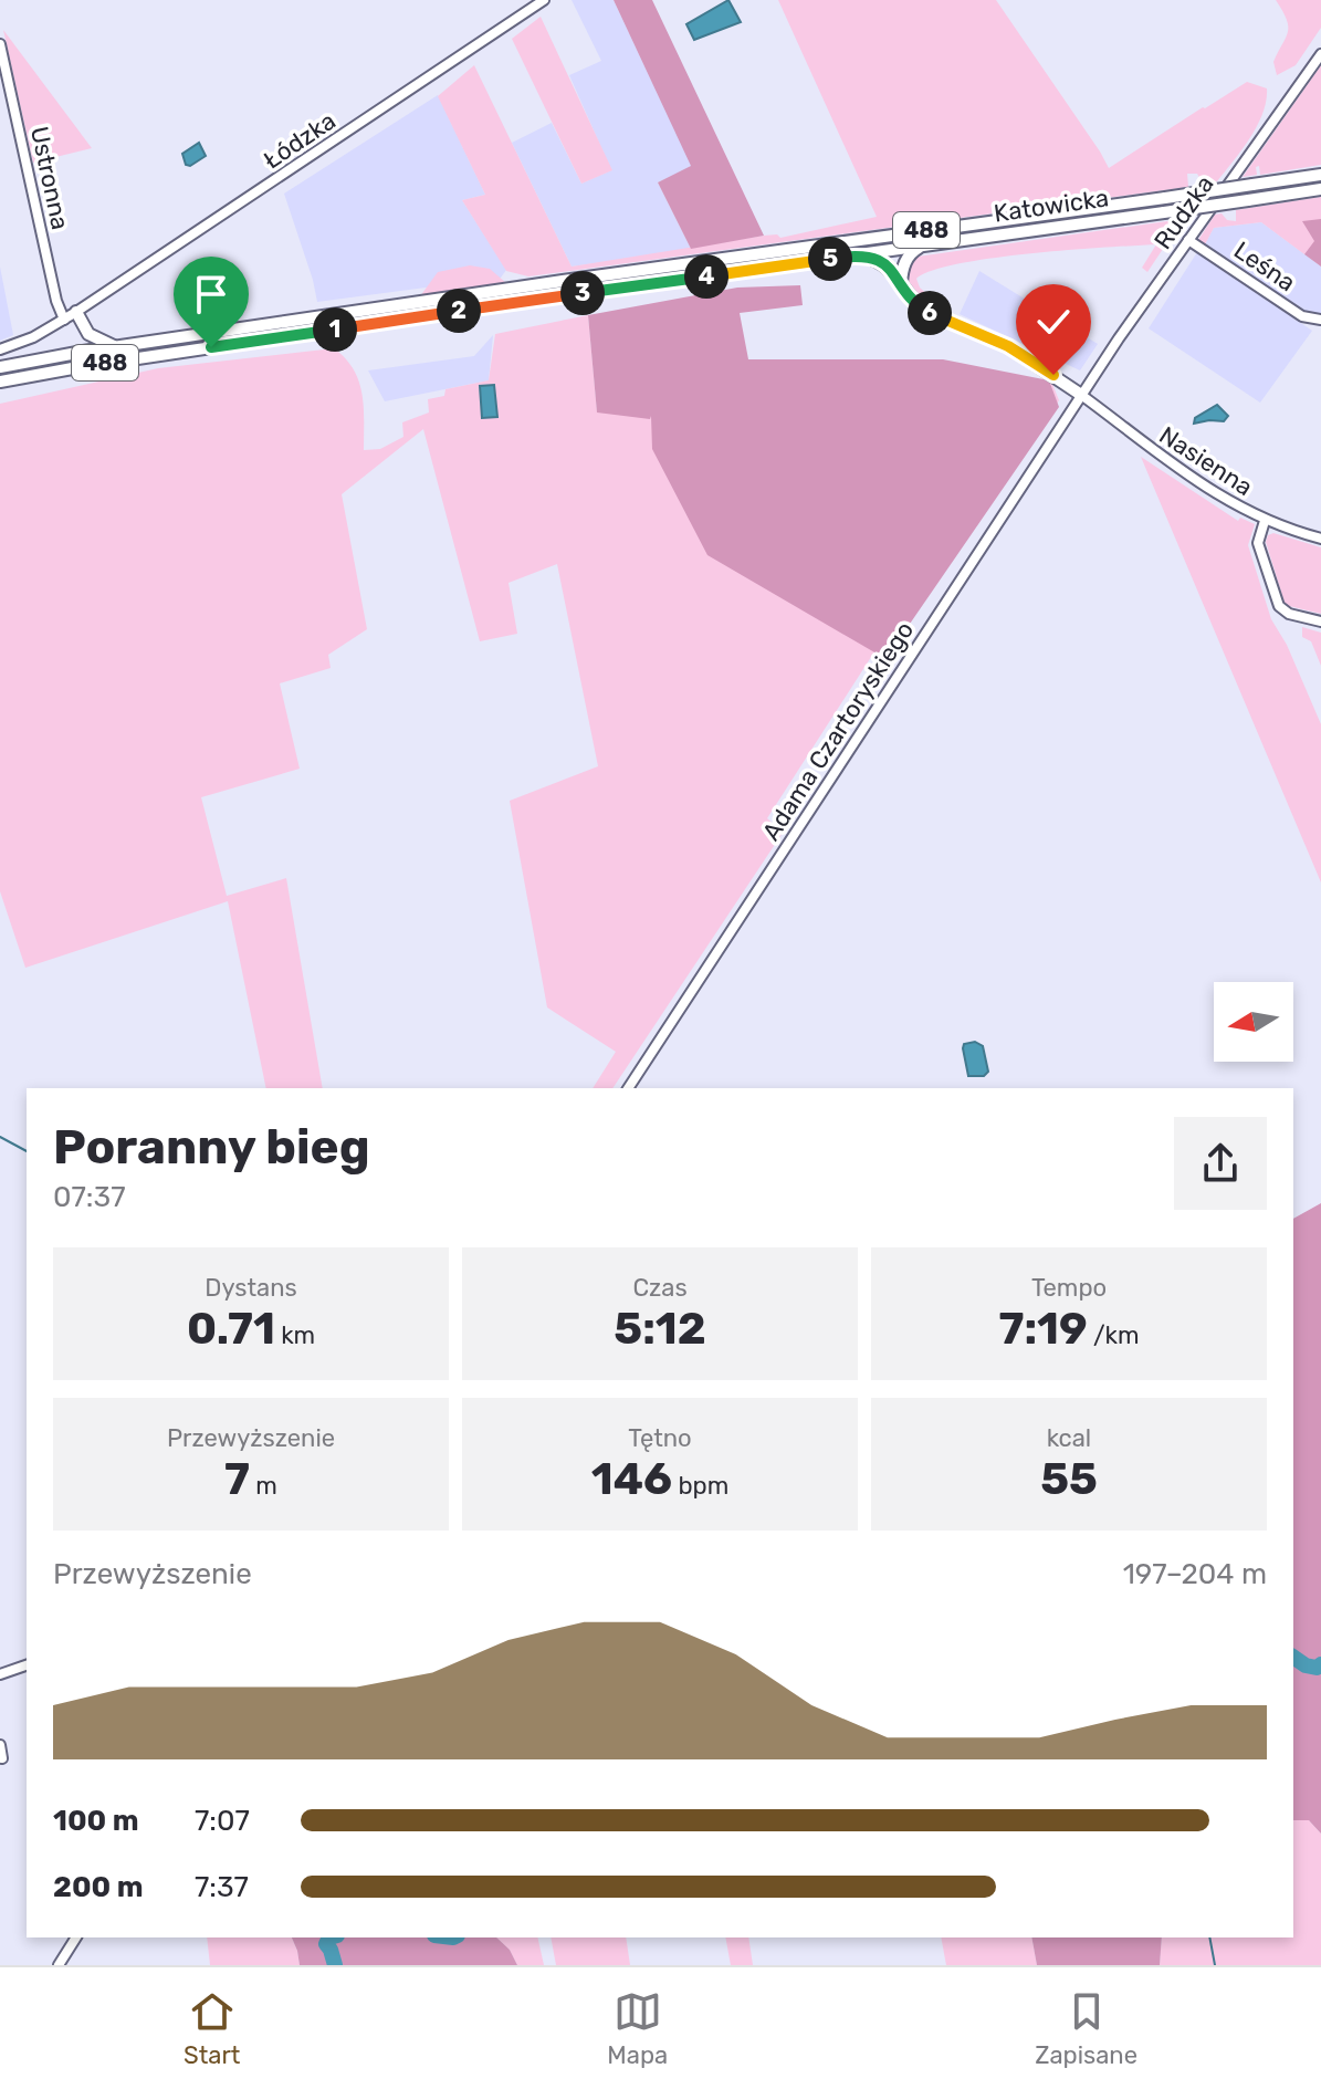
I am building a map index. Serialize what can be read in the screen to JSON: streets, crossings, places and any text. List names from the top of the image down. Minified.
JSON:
{"streets":{"main road":["Katowicka","488"],"street":["Łódzka","Ustronna","Rudzka","Leśna","Nasienna","Adama Czartoryskiego"]},"crossings":[["Łódzka","Ustronna"],["Rudzka","Leśna"],["Rudzka","Nasienna"],["Rudzka","Adama Czartoryskiego"],["Nasienna","Adama Czartoryskiego"]],"north":"left","page":{"pins":["5","4","3","2","6","1"],"heading":["Poranny bieg","07:37"],"stats":[["Dystans","0.71 km"],["Czas","5:12"],["Tempo","7:19 /km"],["Przewyższenie","7 m"],["Tętno","146 bpm"],["kcal","55"]],"chart":["Przewyższenie","197–204 m"],"list":[{"name":"100 m","note":"7:07"},{"name":"200 m","note":"7:37"}],"tabs":["Start","Mapa","Zapisane"]}}
